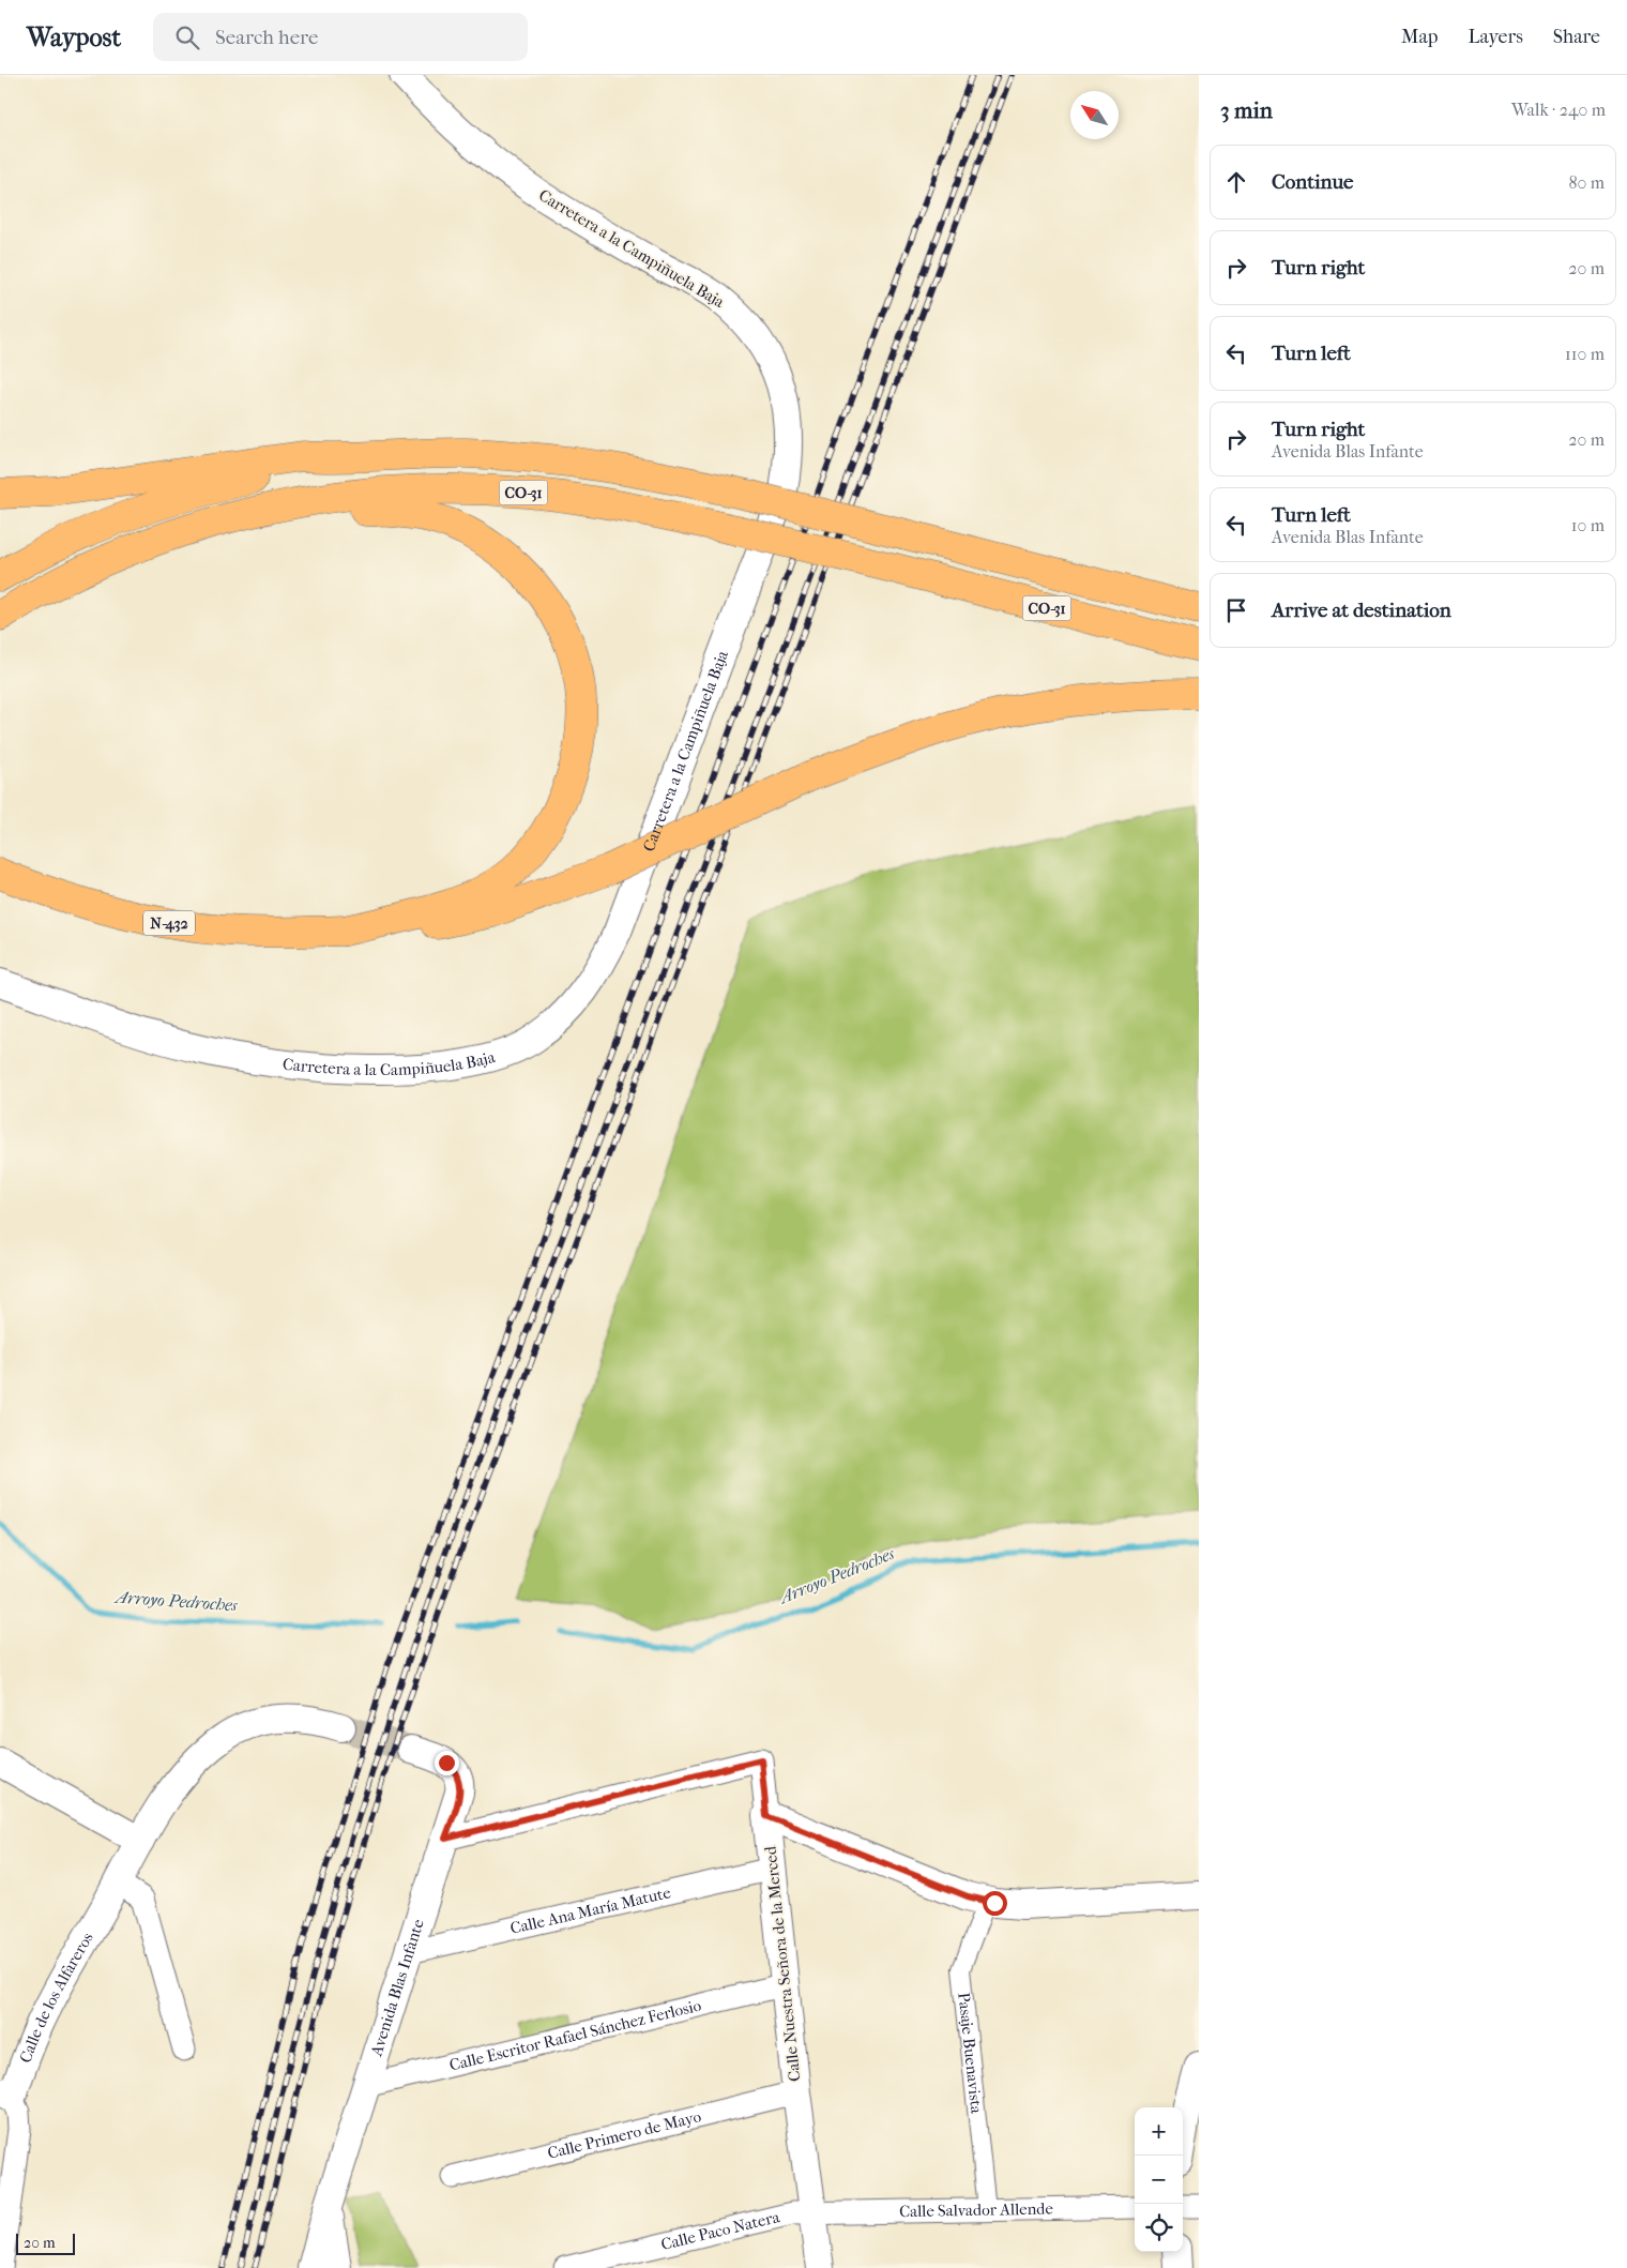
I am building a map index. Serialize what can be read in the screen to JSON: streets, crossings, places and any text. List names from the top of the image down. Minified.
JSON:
{"streets":{"highway":["CO-31","N-432"],"street":["Carretera a la Campiñuela Baja","Calle Ana María Matute","Calle Nuestra Señora de la Merced","Avenida Blas Infante","Calle de los Alfareros","Calle Escritor Rafael Sánchez Ferlosio","Pasaje Buenavista","Calle Primero de Mayo","Calle Salvador Allende","Calle Paco Natera"]},"crossings":[["Calle Ana María Matute","Calle Nuestra Señora de la Merced"],["Calle Ana María Matute","Avenida Blas Infante"],["Calle Nuestra Señora de la Merced","Avenida Blas Infante"],["Calle Nuestra Señora de la Merced","Calle Escritor Rafael Sánchez Ferlosio"],["Calle Nuestra Señora de la Merced","Calle Primero de Mayo"],["Calle Nuestra Señora de la Merced","Calle Salvador Allende"],["Calle Nuestra Señora de la Merced","Calle Paco Natera"],["Avenida Blas Infante","Calle Escritor Rafael Sánchez Ferlosio"],["Pasaje Buenavista","Calle Salvador Allende"],["Calle Salvador Allende","Calle Paco Natera"]],"water":["Arroyo Pedroches"],"scale_bar":"20 m","north":"top left","page":{"header":"Waypost","search":"Search here","nav":["Map","Layers","Share"],"heading":["3 min","Walk · 240 m"],"list":[["Continue","80 m"],["Turn right","20 m"],["Turn left","110 m"],["Turn right","Avenida Blas Infante","20 m"],["Turn left","Avenida Blas Infante","10 m"],"Arrive at destination"],"map_buttons":["+","−"],"scale":"20 m"}}
